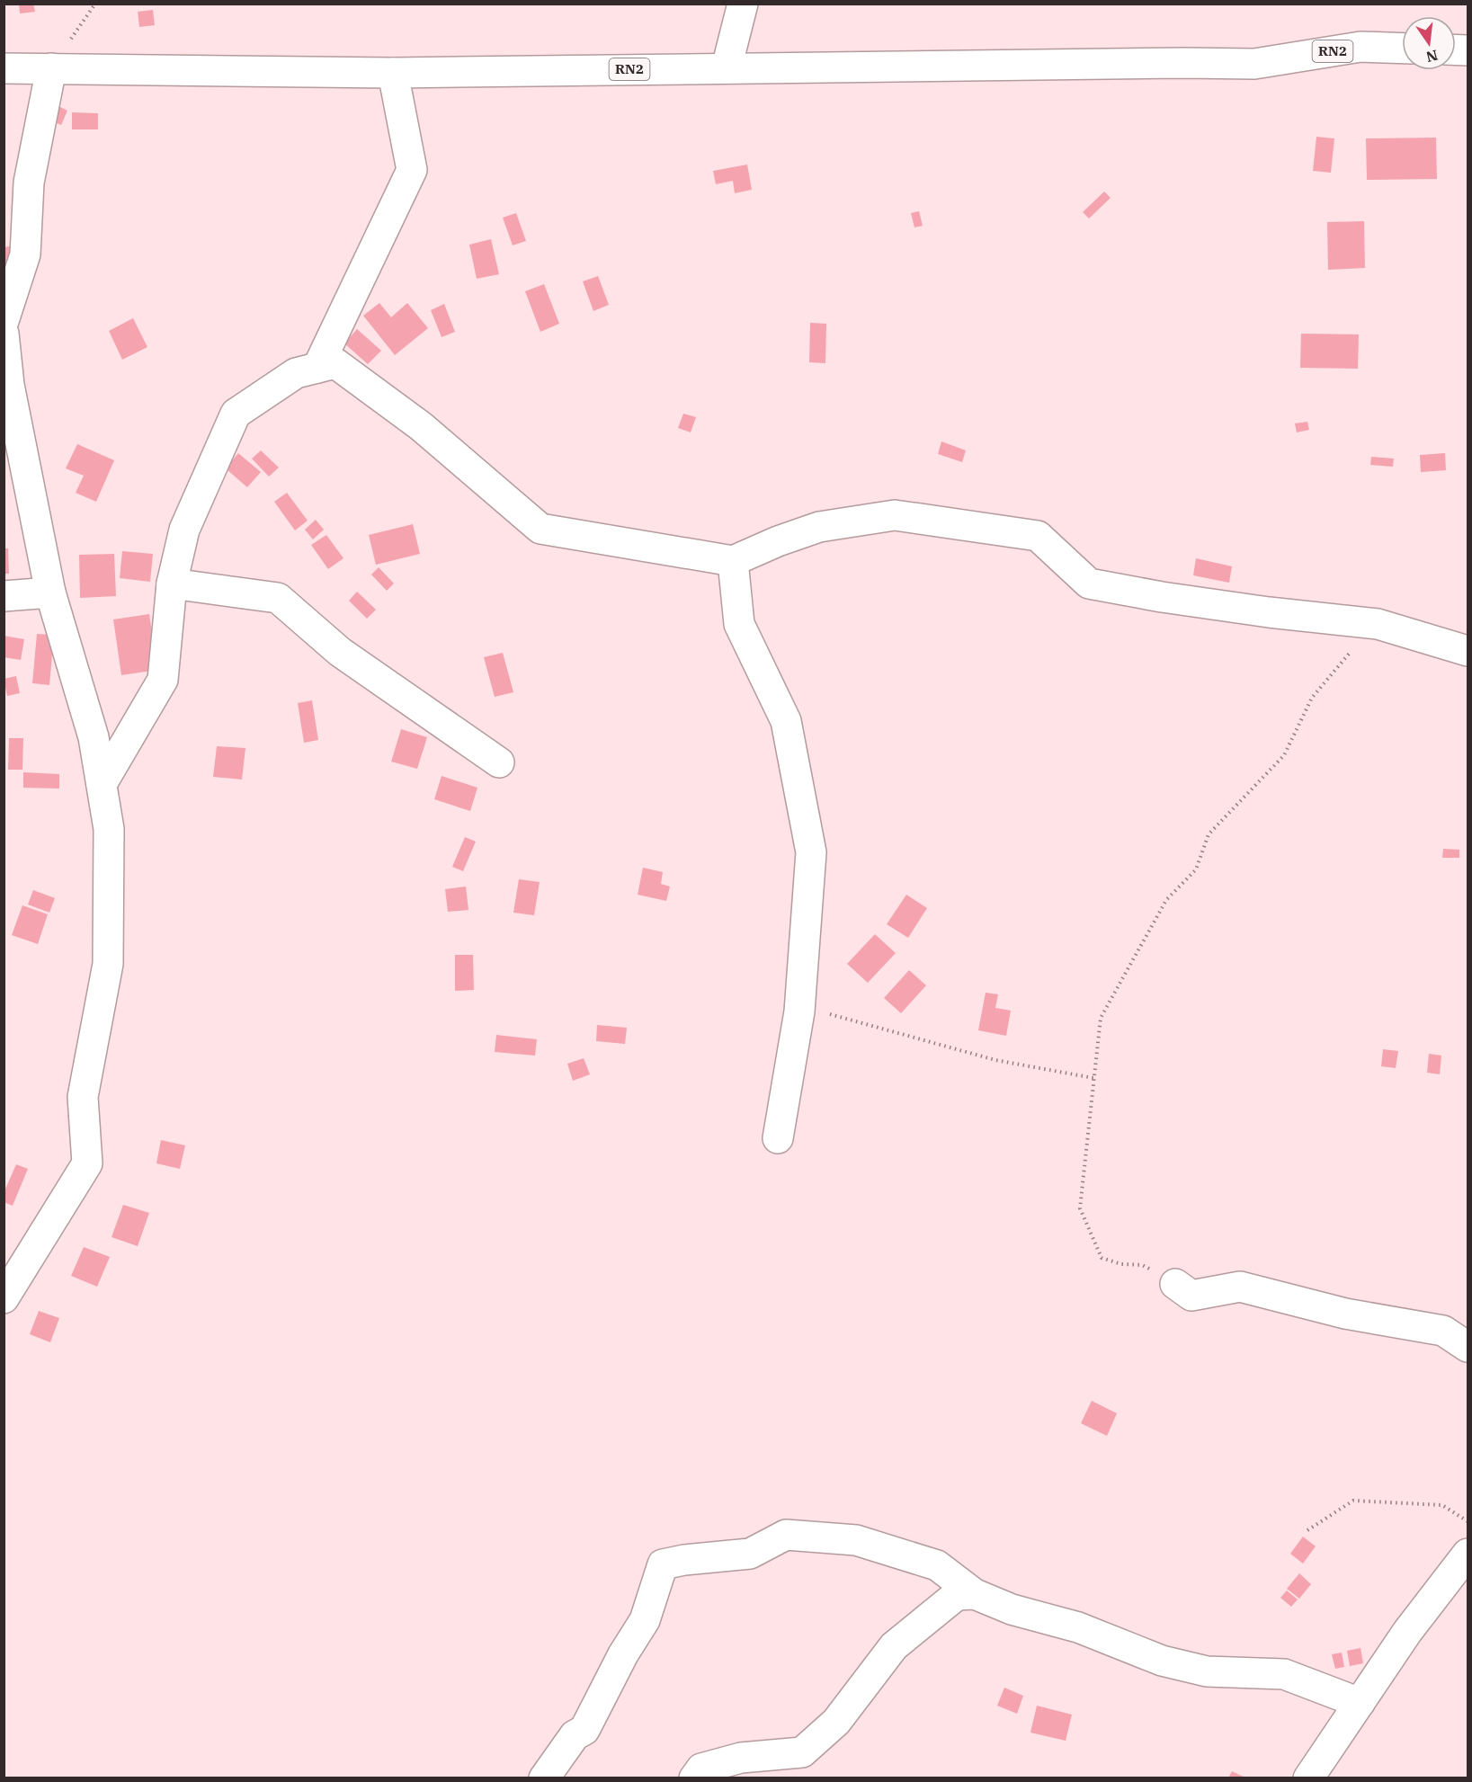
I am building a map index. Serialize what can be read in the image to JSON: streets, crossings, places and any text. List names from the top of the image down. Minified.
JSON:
{"streets":{"main road":["RN2"]},"north":"bottom"}
